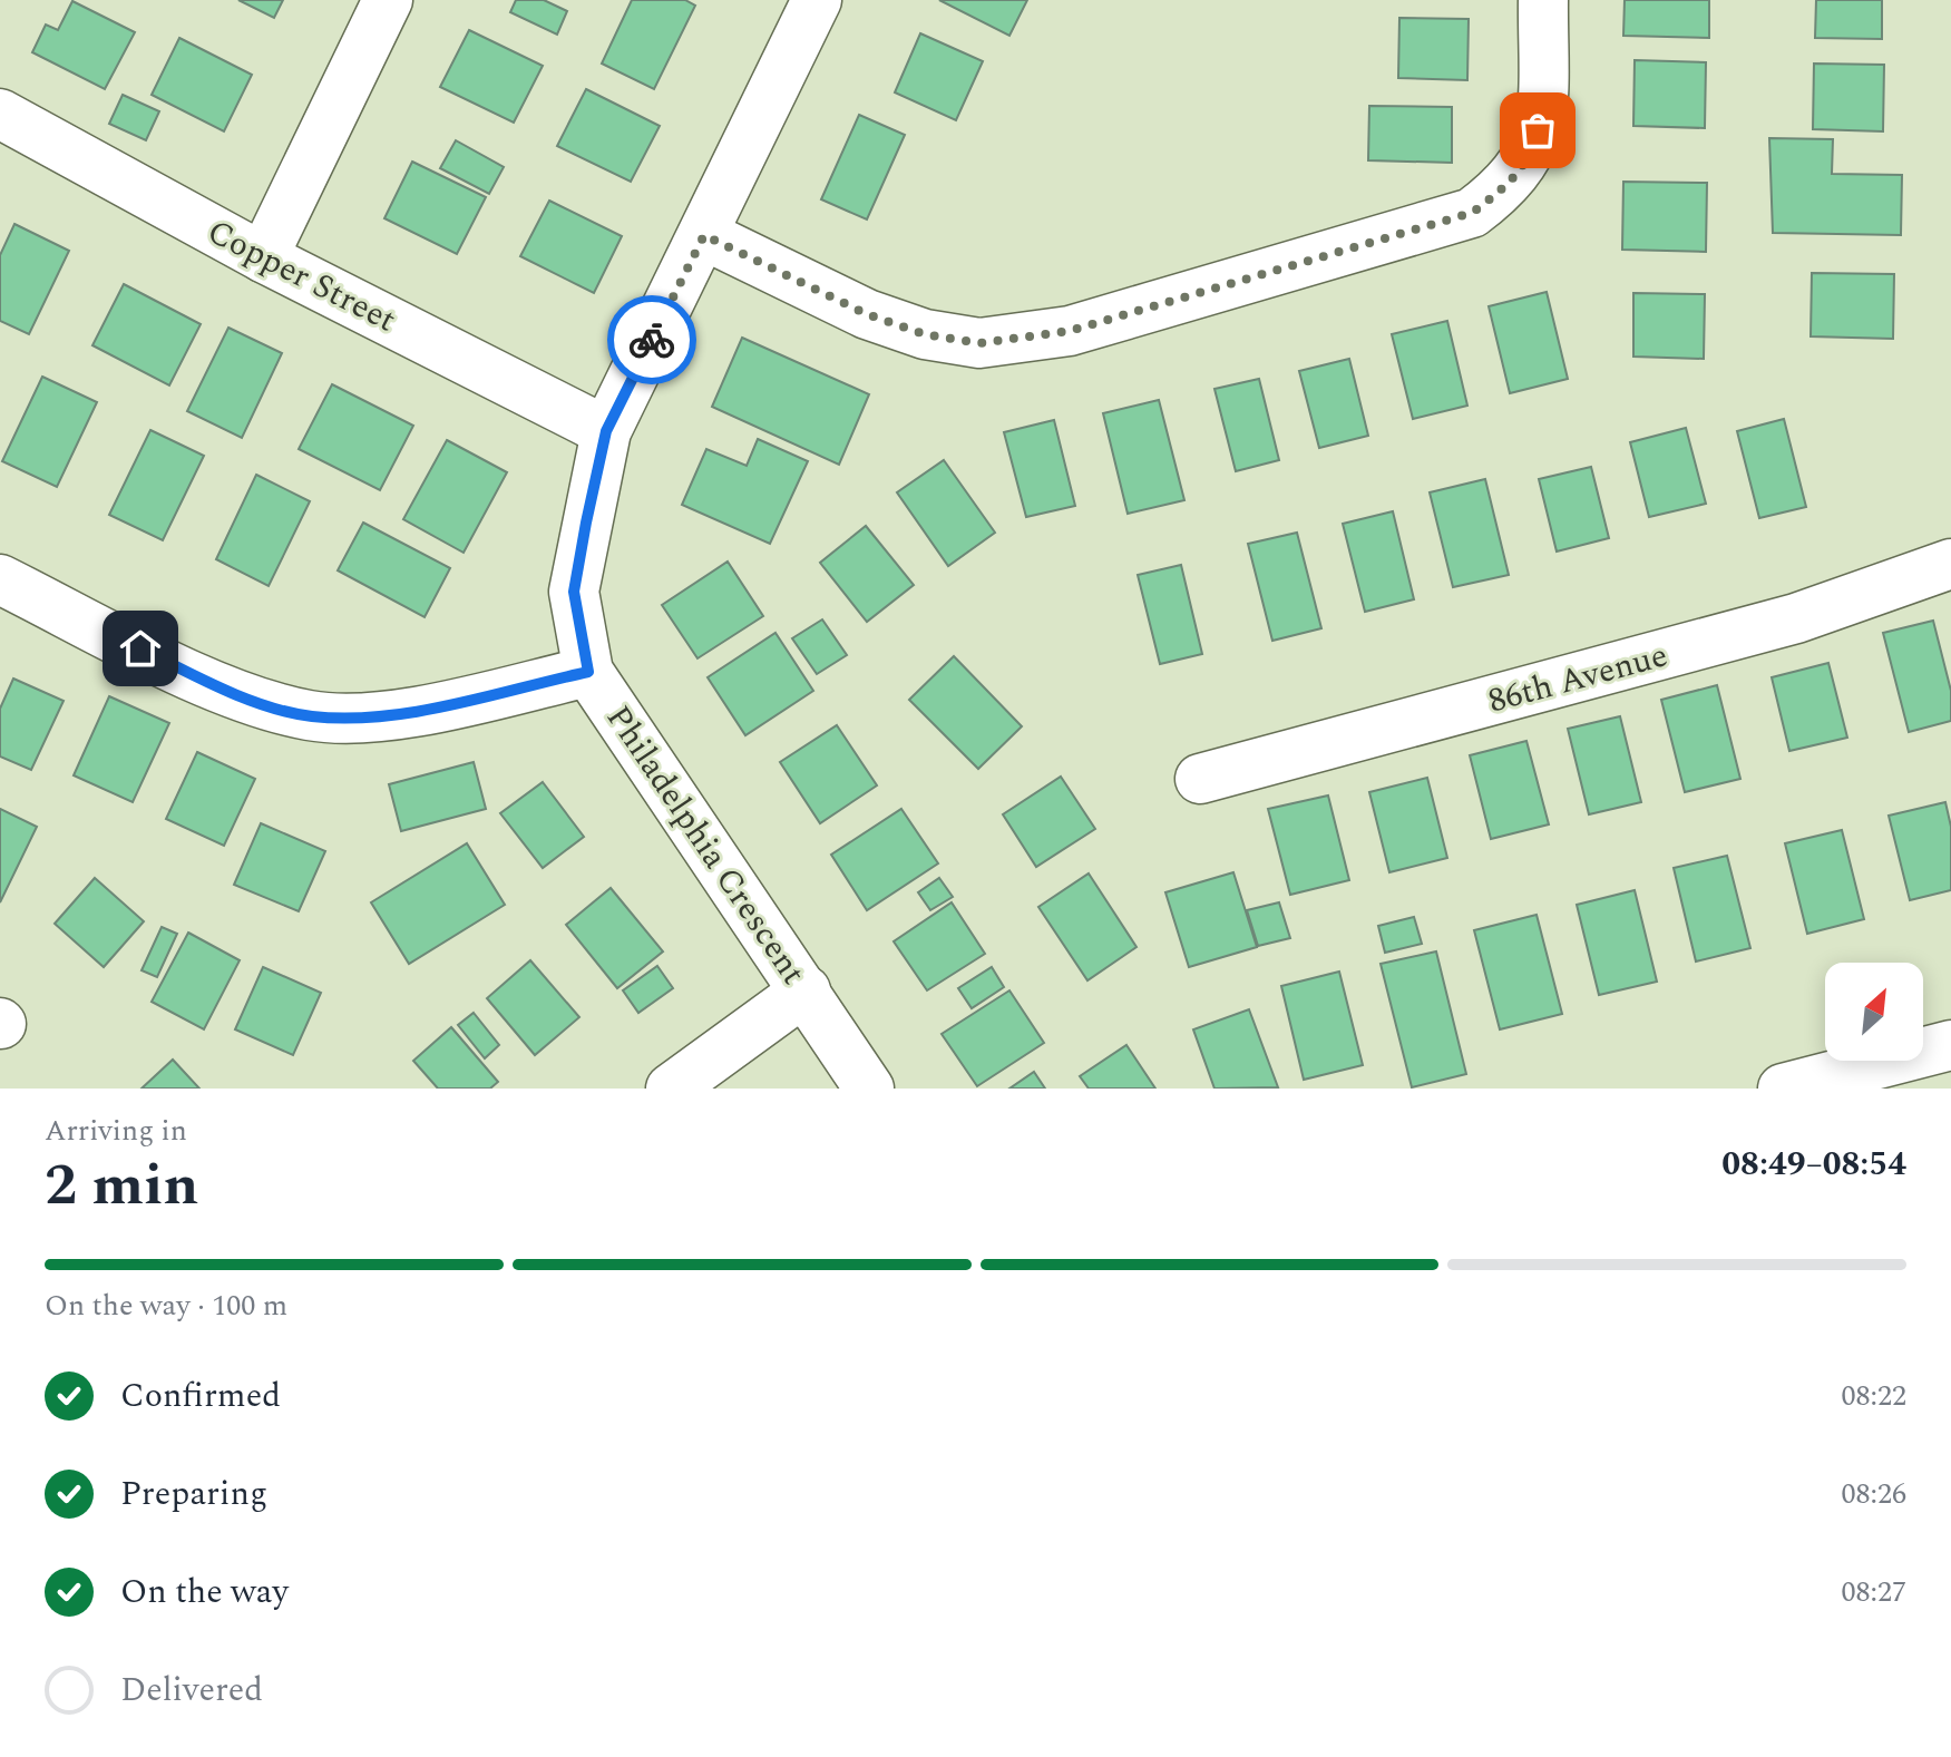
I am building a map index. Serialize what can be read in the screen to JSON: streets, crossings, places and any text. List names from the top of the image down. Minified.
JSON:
{"streets":{"street":["Copper Street","86th Avenue","Philadelphia Crescent"]},"crossings":[["Copper Street","Philadelphia Crescent"]],"north":"top right","page":{"heading":["2 min","Arriving in","08:49–08:54"],"bar":"On the way · 100 m","list":[["Confirmed","08:22"],["Preparing","08:26"],["On the way","08:27"],"Delivered"]}}
